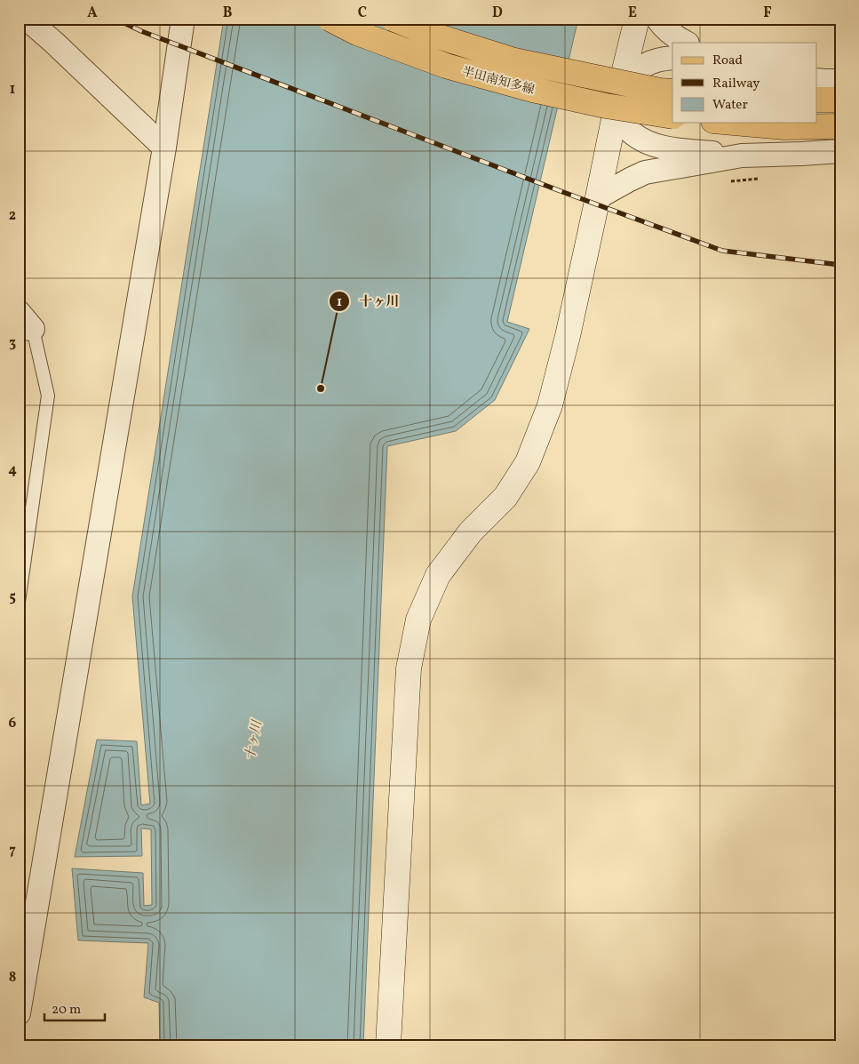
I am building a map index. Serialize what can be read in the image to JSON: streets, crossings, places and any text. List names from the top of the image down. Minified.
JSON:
{"streets":{"main road":["半田南知多線"]},"water":["十ヶ川"],"places":["十ヶ川"],"legend":["Road","Railway","Water"],"scale_bar":"20 m","grid":{"columns":["A","B","C","D","E","F"],"rows":["1","2","3","4","5","6","7","8"]}}
